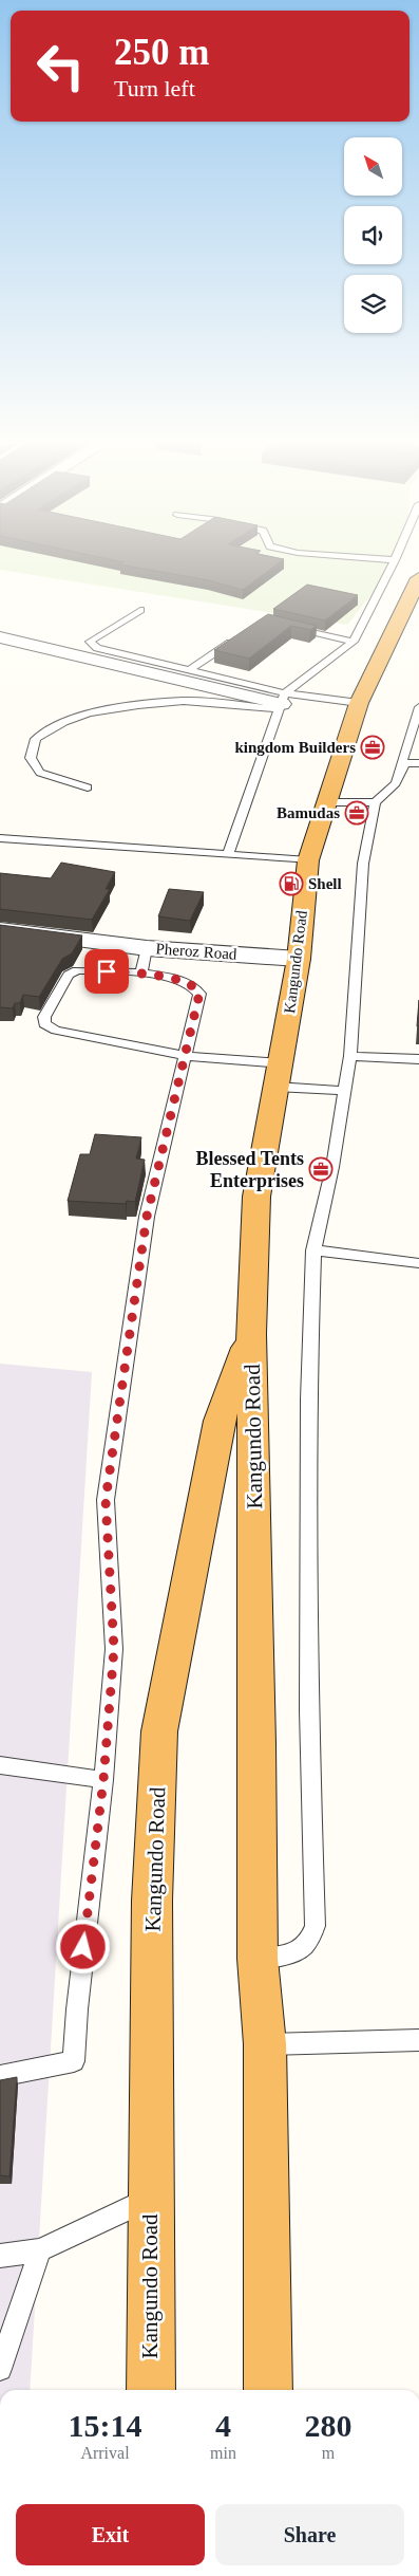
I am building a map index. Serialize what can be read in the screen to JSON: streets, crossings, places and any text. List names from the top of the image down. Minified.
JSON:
{"streets":{"highway":["Kangundo Road"],"street":["Pheroz Road"]},"crossings":[["Pheroz Road","Kangundo Road"]],"places":{"office":["kingdom Builders","Bamudas","Blessed Tents Enterprises"],"fuel station":["Shell"]},"north":"top left","page":{"turn":["250 m","Turn left"],"eta":["15:14","Arrival","4","min","280","m"],"buttons":["Exit","Share"]}}
